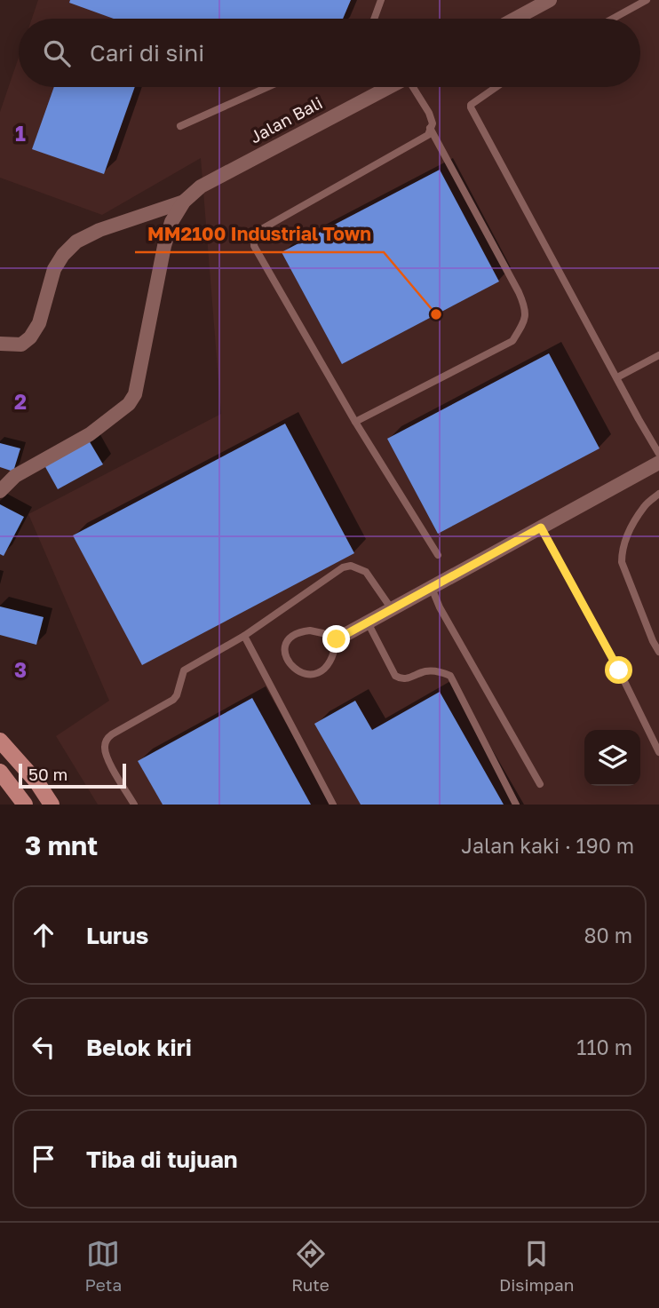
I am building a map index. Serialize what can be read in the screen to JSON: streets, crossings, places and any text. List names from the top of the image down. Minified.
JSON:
{"streets":{"street":["Jalan Bali"]},"places":["MM2100 Industrial Town"],"scale_bar":"50 m","page":{"search":"Cari di sini","scale":"50 m","heading":["3 mnt","Jalan kaki · 190 m"],"list":[["Lurus","80 m"],["Belok kiri","110 m"],"Tiba di tujuan"],"nav":["Peta","Rute","Disimpan"]},"grid":{"rows":["1","2","3"]}}
